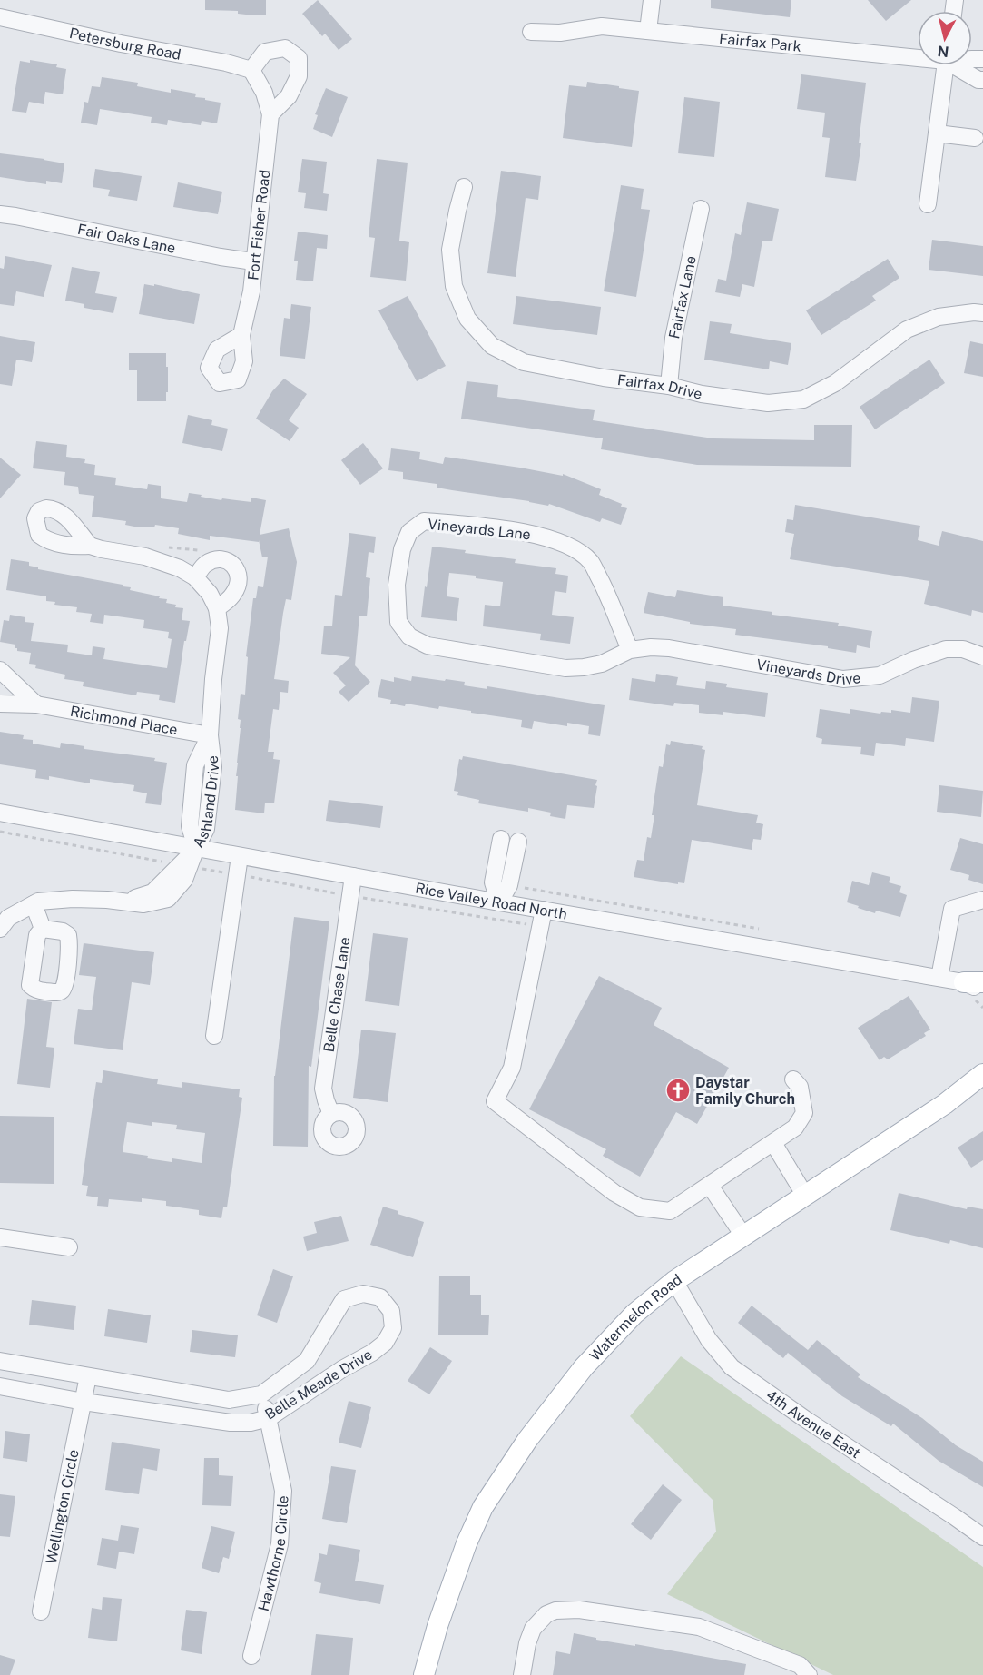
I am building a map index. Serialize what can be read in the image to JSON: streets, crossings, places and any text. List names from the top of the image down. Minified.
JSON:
{"streets":{"main road":["Watermelon Road"],"street":["Petersburg Road","Fairfax Park","Fort Fisher Road","Fair Oaks Lane","Fairfax Lane","Fairfax Drive","Vineyards Lane","Vineyards Drive","Richmond Place","Ashland Drive","Rice Valley Road North","Belle Chase Lane","Belle Meade Drive","4th Avenue East","Wellington Circle","Hawthorne Circle"]},"crossings":[["Petersburg Road","Fort Fisher Road"],["Fort Fisher Road","Fair Oaks Lane"],["Fairfax Lane","Fairfax Drive"],["Vineyards Lane","Vineyards Drive"],["Richmond Place","Ashland Drive"],["Ashland Drive","Rice Valley Road North"],["Rice Valley Road North","Belle Chase Lane"],["Watermelon Road","4th Avenue East"],["Belle Meade Drive","Wellington Circle"],["Belle Meade Drive","Hawthorne Circle"]],"places":{"church":["Daystar Family Church"]},"north":"bottom"}
